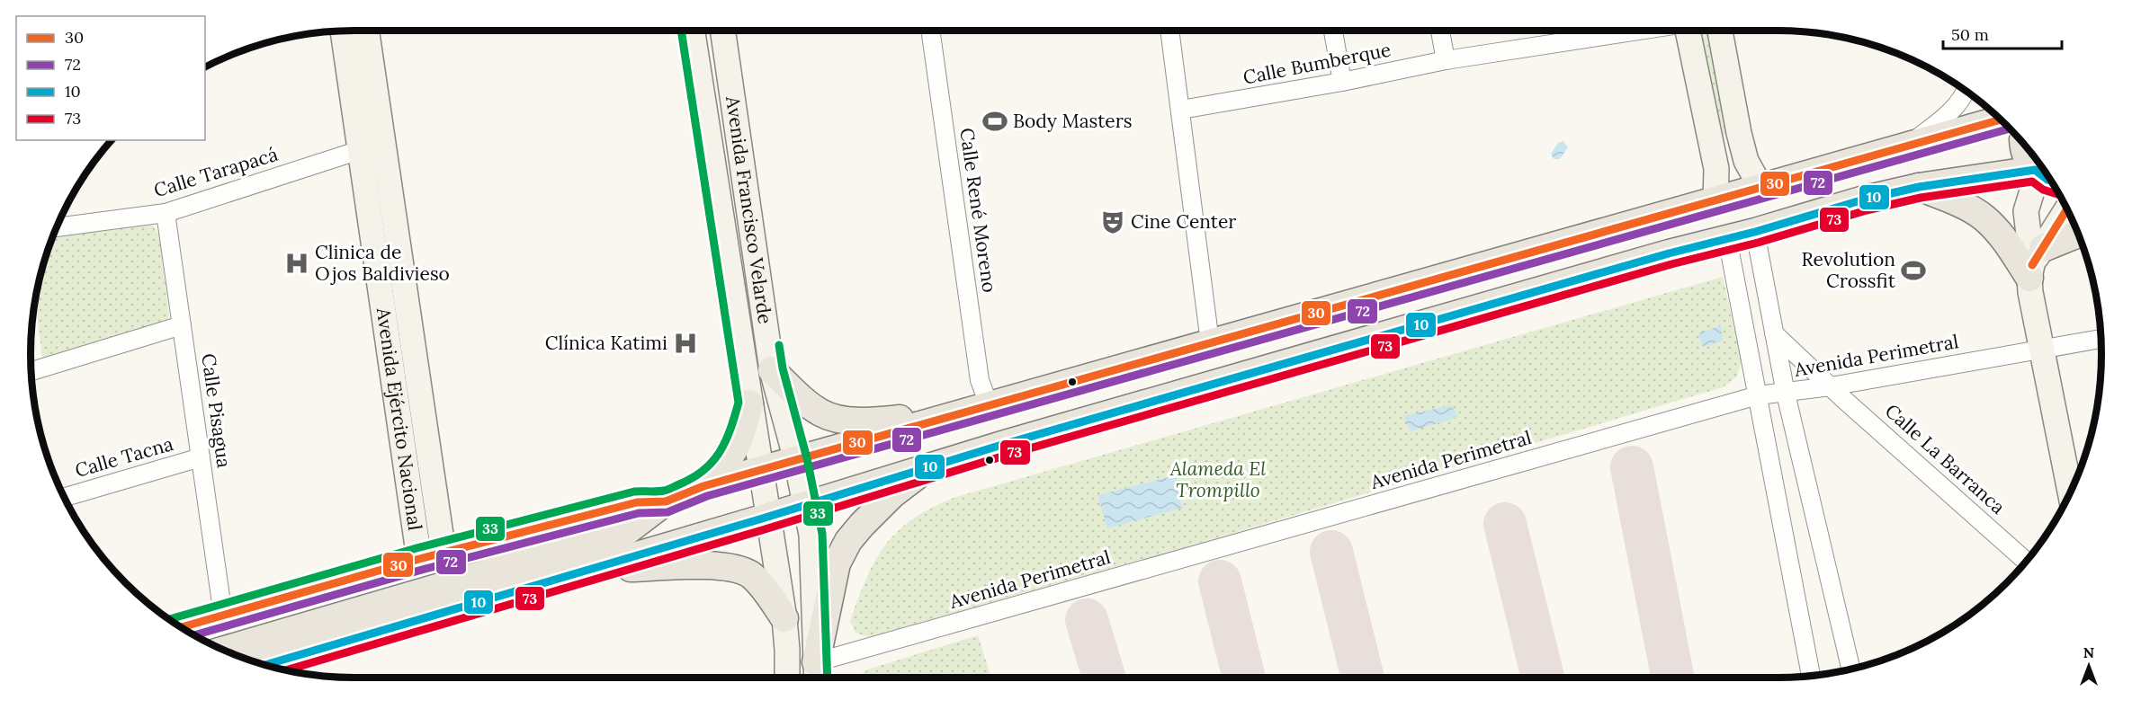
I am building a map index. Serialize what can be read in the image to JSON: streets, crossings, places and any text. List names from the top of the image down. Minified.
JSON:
{"streets":{"street":["Calle Bumberque","Calle Tarapacá","Avenida Francisco Velarde","Calle René Moreno","Avenida Perimetral","Calle Pisagua","Avenida Ejército Nacional","Calle Tacna","Calle La Barranca"]},"crossings":[["Calle Tarapacá","Calle Pisagua"],["Calle Tarapacá","Avenida Ejército Nacional"],["Avenida Francisco Velarde","Avenida Perimetral"],["Avenida Perimetral","Calle La Barranca"],["Calle Pisagua","Calle Tacna"]],"parks":["Alameda El Trompillo"],"places":{"sports":["Body Masters","Revolution Crossfit"],"theatre":["Cine Center"],"hospital":["Clinica de Ojos Baldivieso","Clínica Katimi"]},"lines":["transit line 33","transit line 30","transit line 72","transit line 10","transit line 73"],"legend":["30","72","10","73"],"scale_bar":"50 m","north":"top"}
